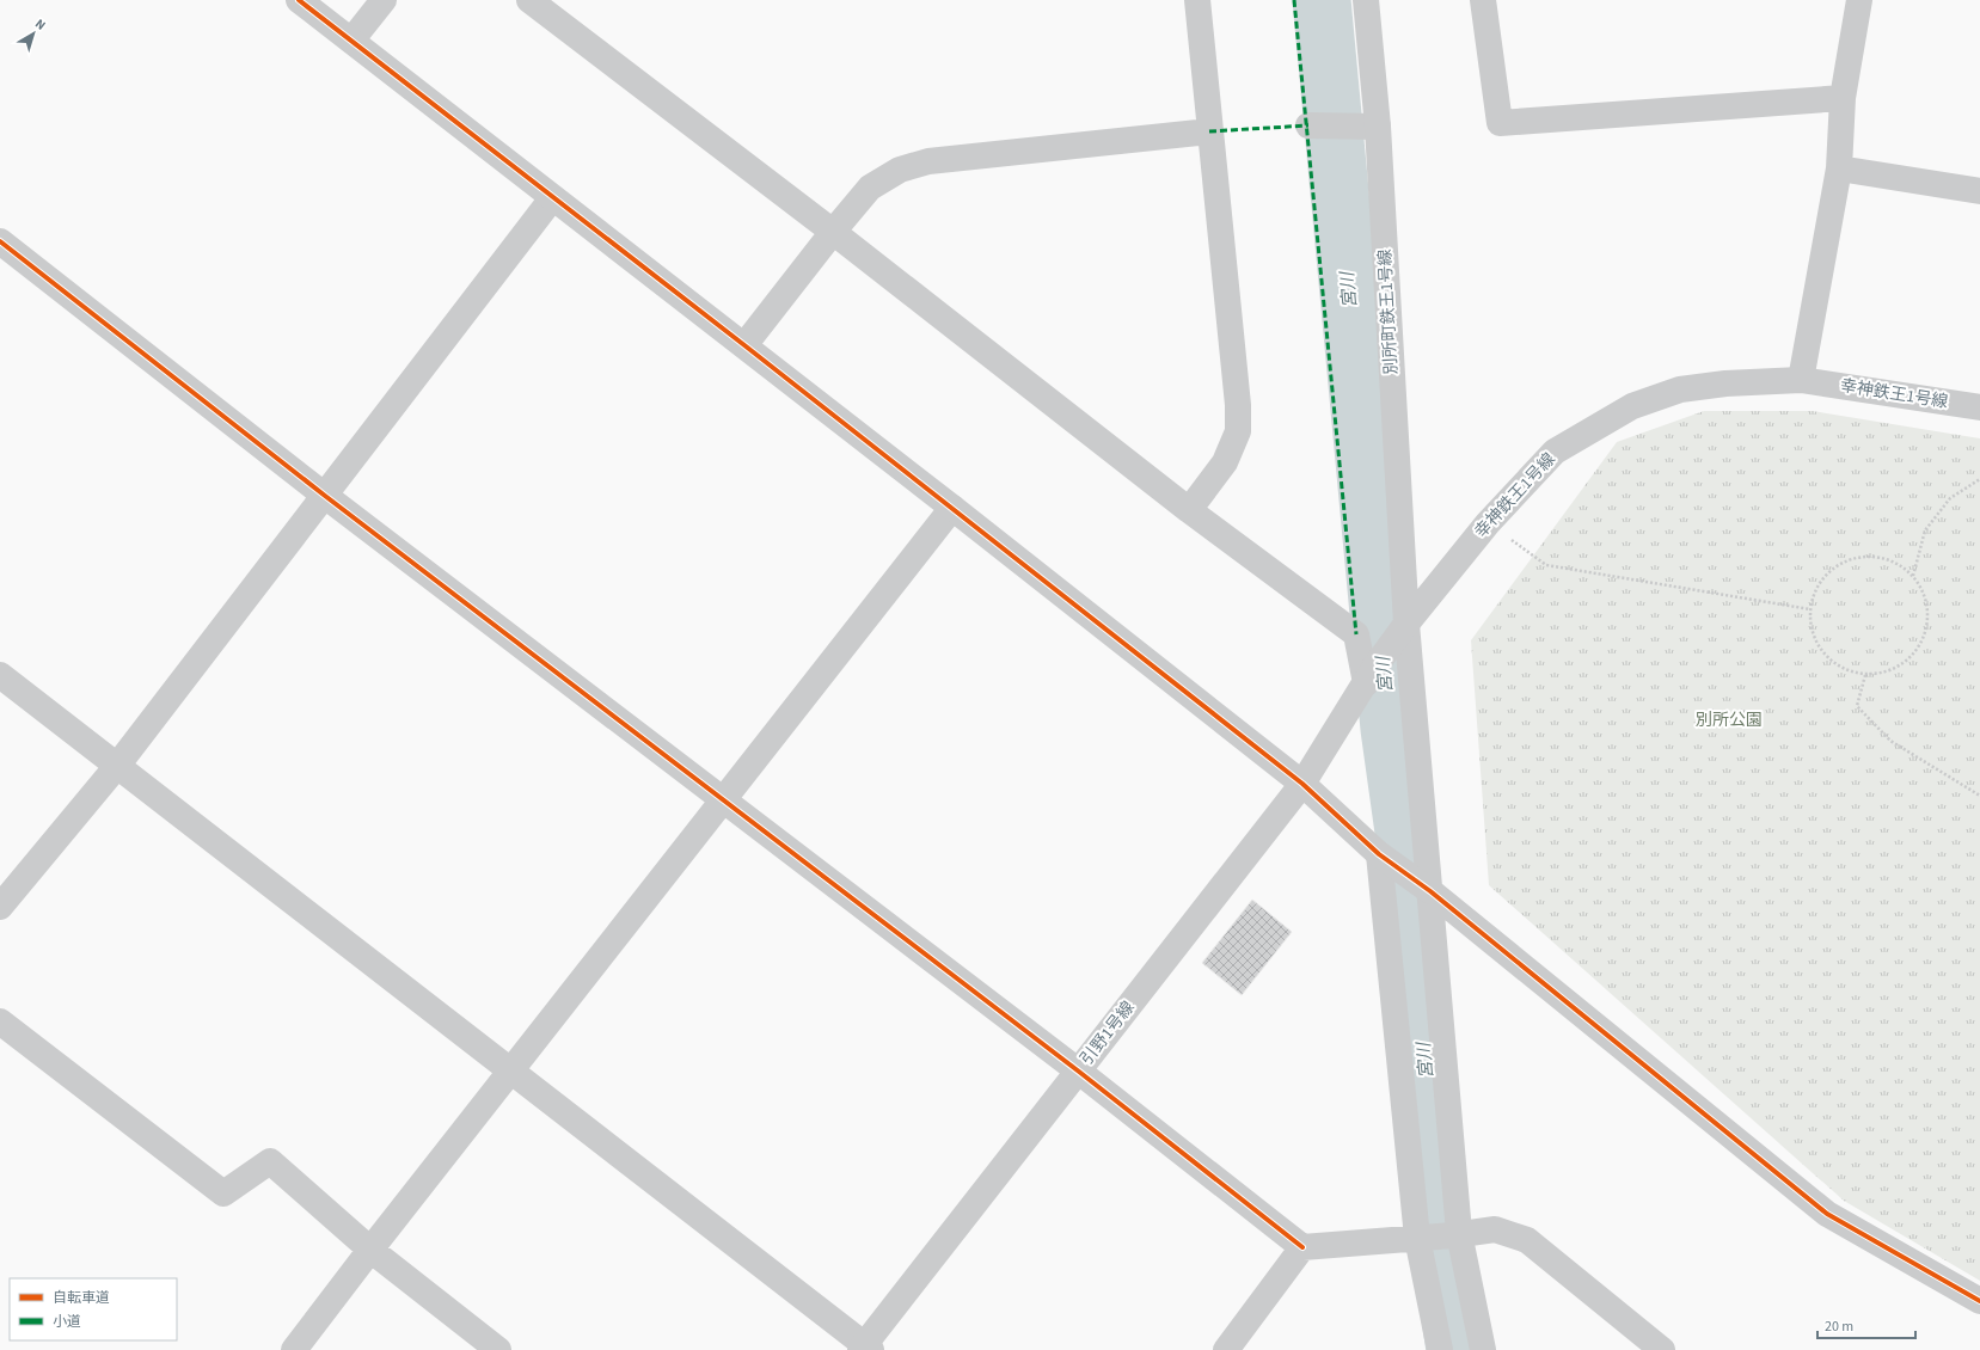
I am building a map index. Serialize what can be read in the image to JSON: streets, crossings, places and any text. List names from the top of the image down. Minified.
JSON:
{"streets":{"street":["別所町鉄王1号線","幸神鉄王1号線","引野1号線"]},"crossings":[["別所町鉄王1号線","幸神鉄王1号線"],["幸神鉄王1号線","引野1号線"]],"water":["宮川"],"parks":["別所公園"],"legend":["自転車道","小道"],"scale_bar":"20 m","north":"top right"}
